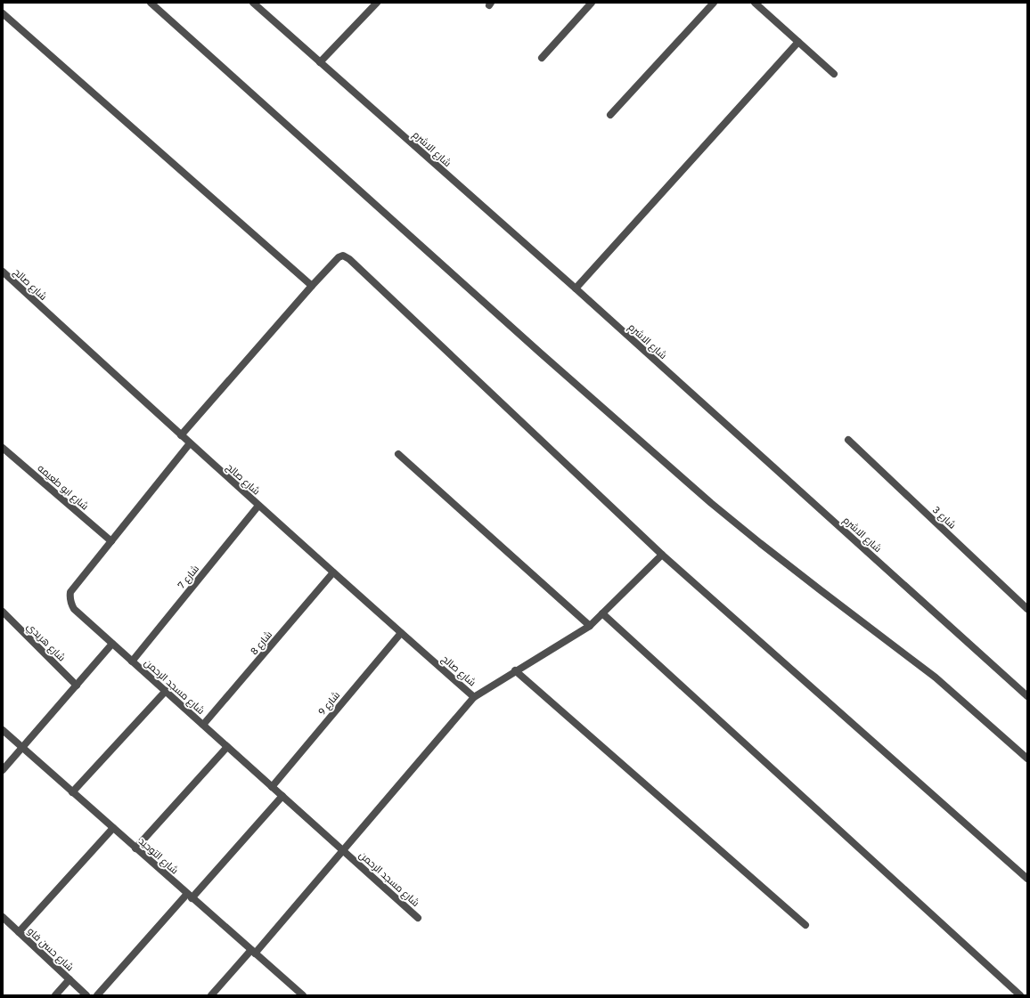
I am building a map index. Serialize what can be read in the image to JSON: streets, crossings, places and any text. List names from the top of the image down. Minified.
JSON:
{"streets":{"street":["شارع الاشرم","شارع صالح","شارع ابو طعيمه","شارع 3","شارع 7","شارع هريدي","شارع 8","شارع مسجد الرحمن","شارع 9","شارع التوحيد","شارع حسن فاو"]},"crossings":[["شارع صالح","شارع 7"],["شارع صالح","شارع 8"],["شارع صالح","شارع مسجد الرحمن"],["شارع صالح","شارع 9"],["شارع ابو طعيمه","شارع مسجد الرحمن"],["شارع 7","شارع مسجد الرحمن"],["شارع 8","شارع مسجد الرحمن"],["شارع مسجد الرحمن","شارع 9"]]}
